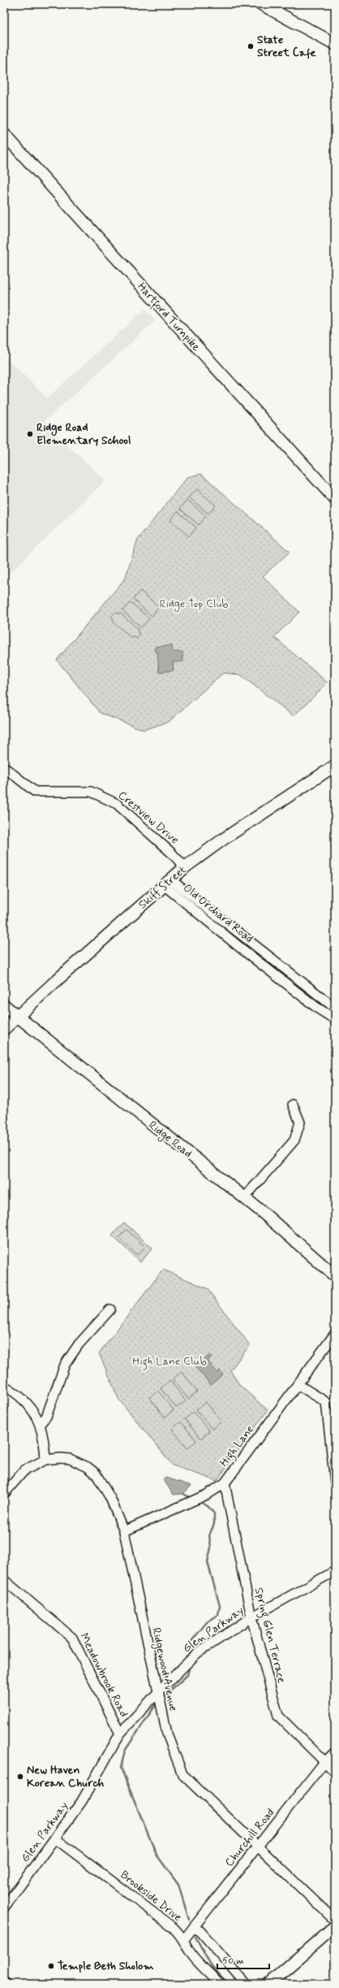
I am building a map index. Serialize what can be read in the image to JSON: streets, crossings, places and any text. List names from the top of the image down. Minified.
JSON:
{"streets":{"main road":["Hartford Turnpike","Skiff Street","Ridge Road"],"street":["Crestview Drive","Old Orchard Road","High Lane","Glen Parkway","Spring Glen Terrace","Ridgewood Avenue","Meadowbrook Road","Churchill Road","Brookside Drive"]},"crossings":[["Crestview Drive","Skiff Street"],["Skiff Street","Old Orchard Road"],["Skiff Street","Ridge Road"],["High Lane","Spring Glen Terrace"],["High Lane","Ridgewood Avenue"],["Glen Parkway","Spring Glen Terrace"],["Glen Parkway","Ridgewood Avenue"],["Glen Parkway","Meadowbrook Road"],["Glen Parkway","Brookside Drive"],["Spring Glen Terrace","Churchill Road"],["Ridgewood Avenue","Churchill Road"],["Churchill Road","Brookside Drive"]],"parks":["Ridge Top Club","High Lane Club"],"places":["State Street Cafe","Ridge Road Elementary School","New Haven Korean Church","Temple Beth Sholom"],"scale_bar":"50 m"}
